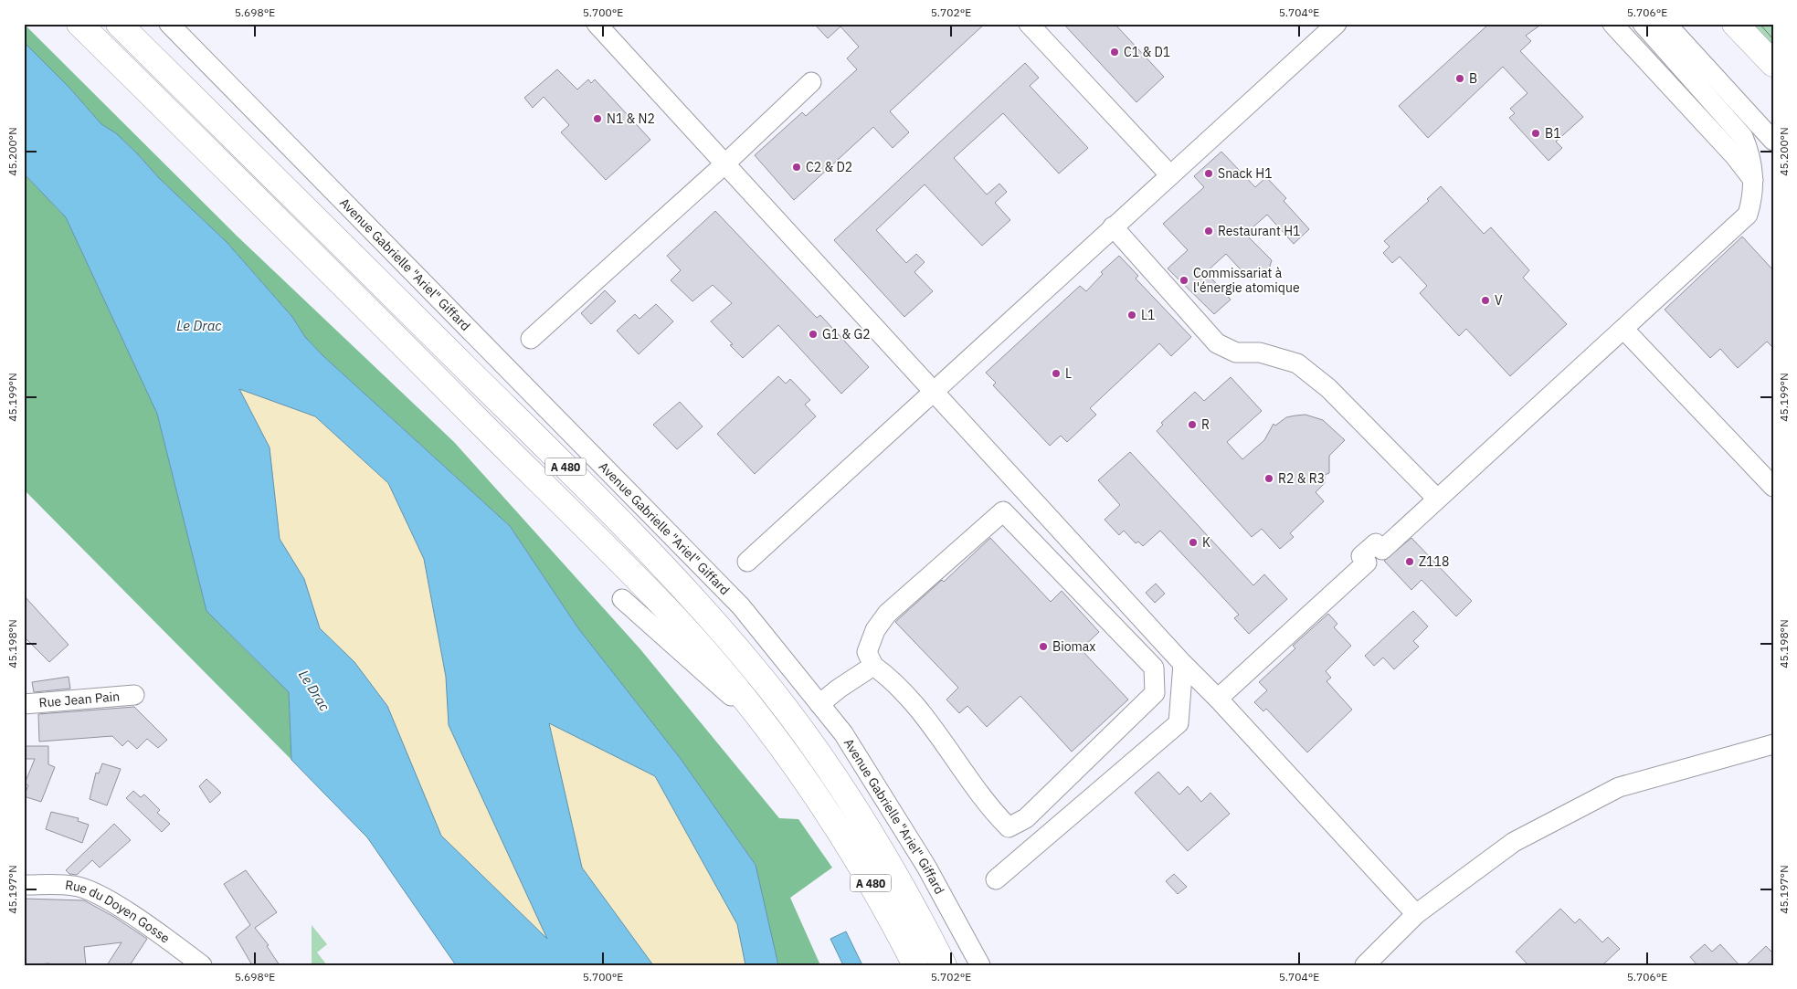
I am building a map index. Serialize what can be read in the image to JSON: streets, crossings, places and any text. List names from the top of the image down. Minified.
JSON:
{"streets":{"main road":["A 480"],"street":["Avenue Gabrielle \"Ariel\" Giffard","Rue Jean Pain","Rue du Doyen Gosse"]},"water":["Le Drac"],"places":["C1 & D1","B","N1 & N2","B1","C2 & D2","Snack H1","Restaurant H1","Commissariat à l'énergie atomique","V","L1","G1 & G2","L","R","R2 & R3","K","Z118","Biomax"],"coordinates":["5.698°E","5.700°E","5.702°E","5.704°E","5.706°E","45.200°N","45.199°N","45.198°N","45.197°N"]}
